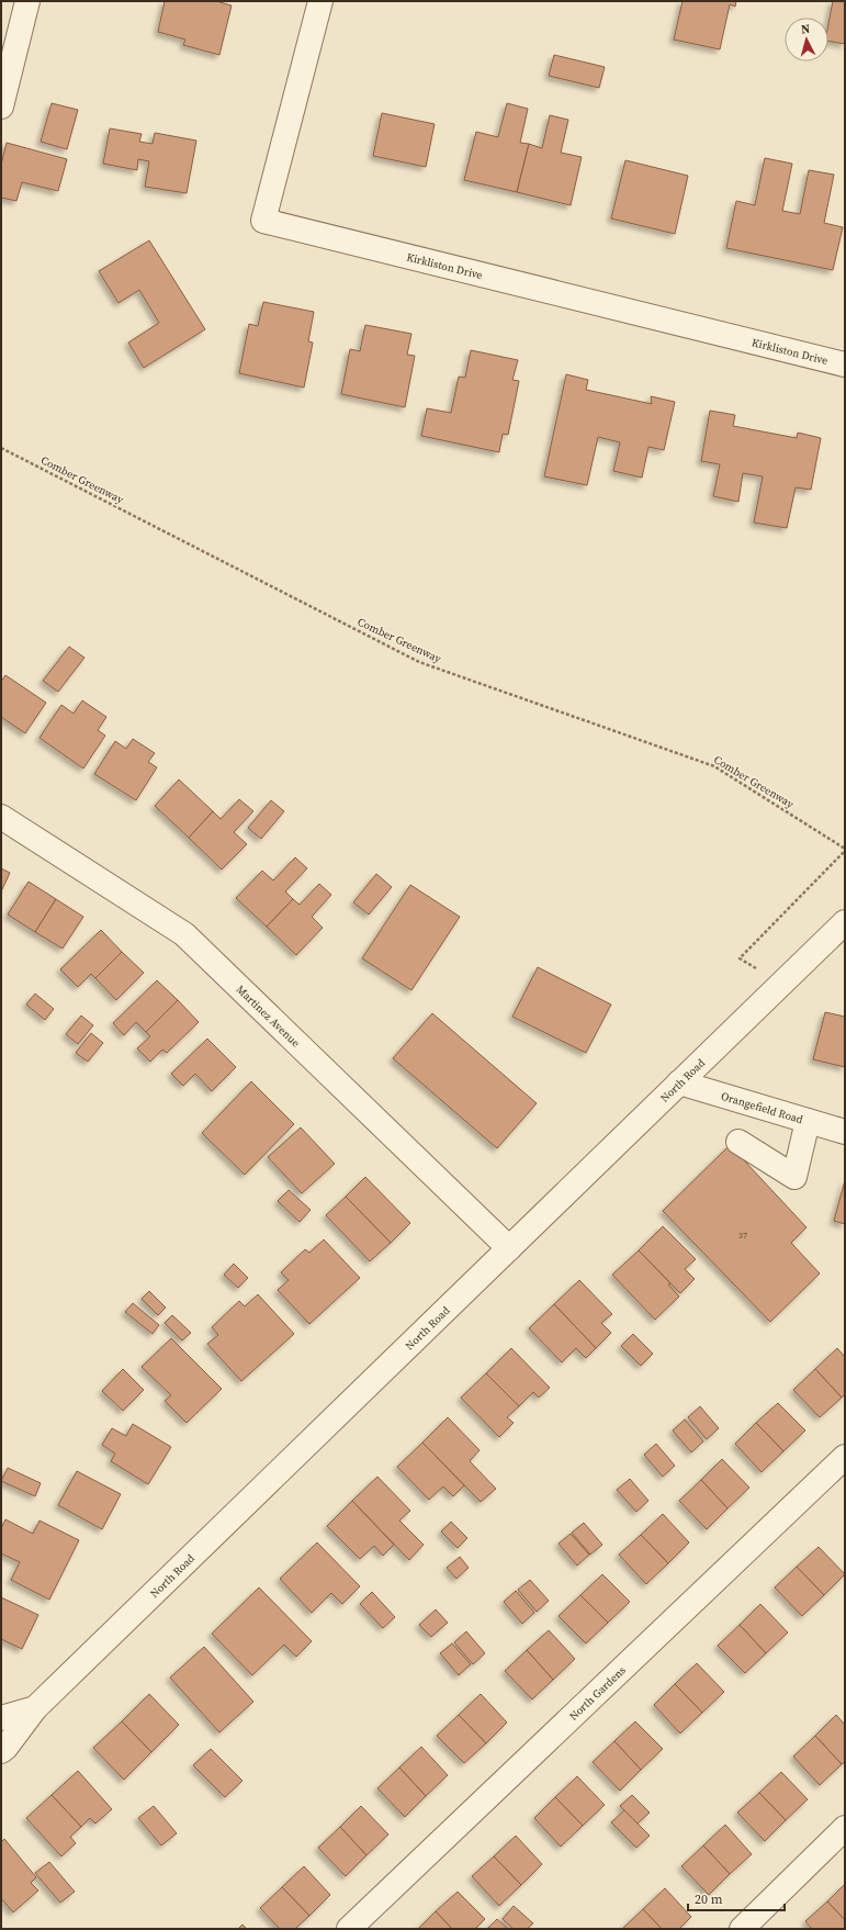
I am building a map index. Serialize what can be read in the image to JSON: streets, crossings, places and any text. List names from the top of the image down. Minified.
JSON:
{"streets":{"street":["Kirkliston Drive","Martinez Avenue","North Road","Orangefield Road","North Gardens"],"path":["Comber Greenway"]},"crossings":[["Martinez Avenue","North Road"],["North Road","Orangefield Road"]],"house_numbers":["37"],"scale_bar":"20 m","north":"top"}
